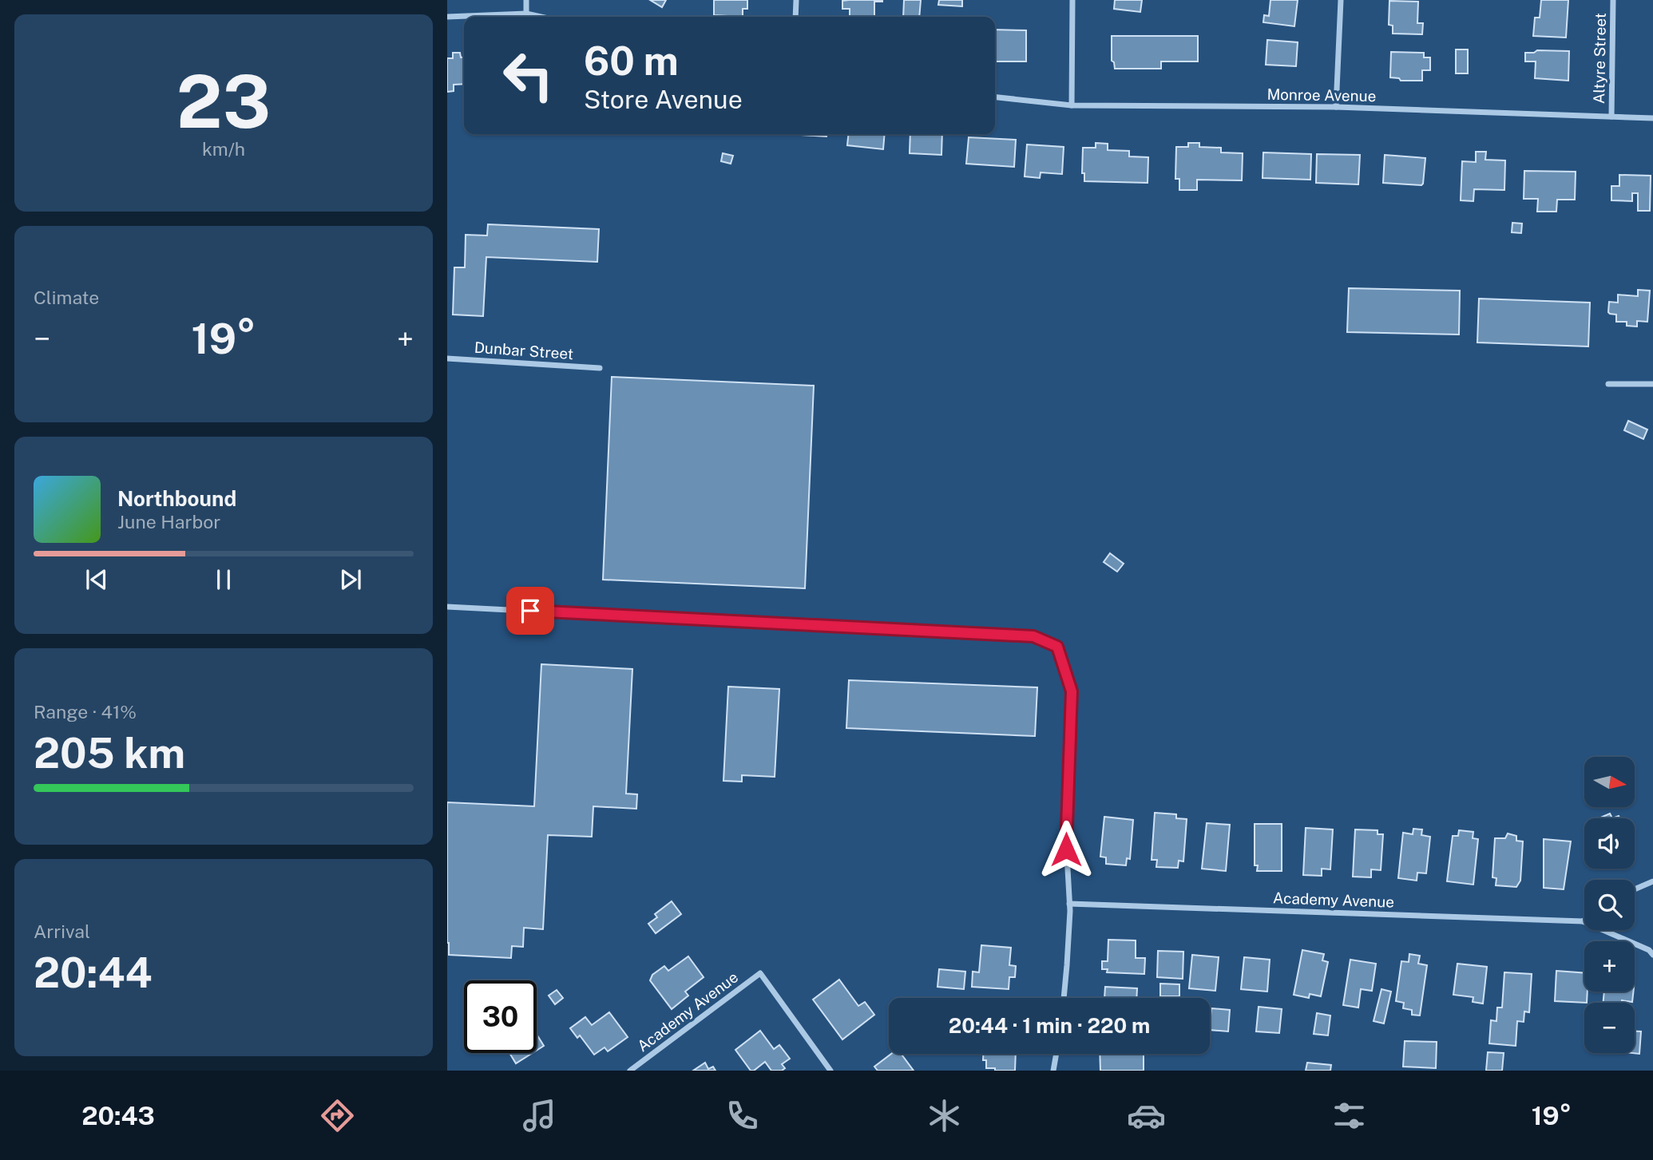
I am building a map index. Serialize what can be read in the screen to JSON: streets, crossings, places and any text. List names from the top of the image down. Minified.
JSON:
{"streets":{"street":["Altyre Street","Monroe Avenue","Dunbar Street","Academy Avenue"]},"crossings":[["Altyre Street","Monroe Avenue"]],"north":"right","page":{"tile":[["23","km/h"],"Climate",["Range · 41%","205 km"],["Arrival","20:44"]],"turn":["60 m","Store Avenue"],"heat":["−","19°","+"],"song":["Northbound","June Harbor"],"map_buttons":["+","−"],"limit":"30","trip":"20:44 · 1 min · 220 m","tabs":["20:43","19°"]}}
